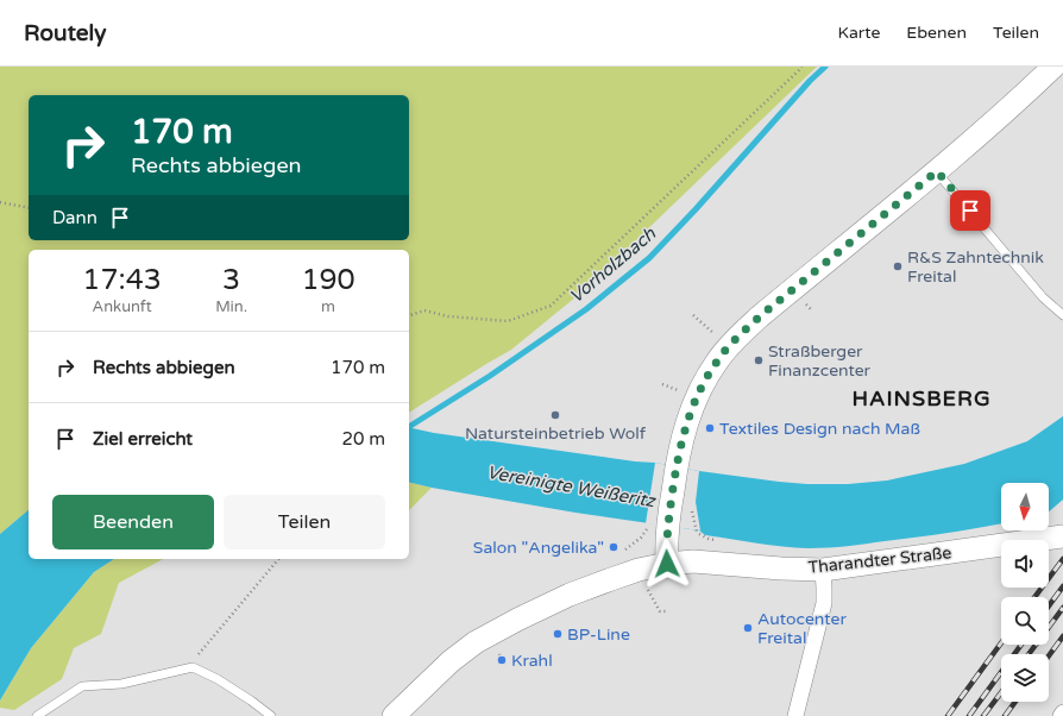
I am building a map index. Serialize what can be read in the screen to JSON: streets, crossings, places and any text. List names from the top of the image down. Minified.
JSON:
{"streets":{"main road":["Tharandter Straße"]},"districts":["HAINSBERG"],"water":["Vorholzbach","Vereinigte Weißeritz"],"places":["R&S Zahntechnik Freital","Straßberger Finanzcenter","Natursteinbetrieb Wolf","Textiles Design nach Maß","Salon \"Angelika\"","Autocenter Freital","BP-Line","Krahl"],"north":"bottom","page":{"header":"Routely","nav":["Karte","Ebenen","Teilen"],"turn":["170 m","Rechts abbiegen"],"then":"Dann","eta":["17:43","Ankunft","3","Min.","190","m"],"list":[{"name":"Rechts abbiegen","value":"170 m"},{"name":"Ziel erreicht","value":"20 m"}],"buttons":["Beenden","Teilen"]}}
